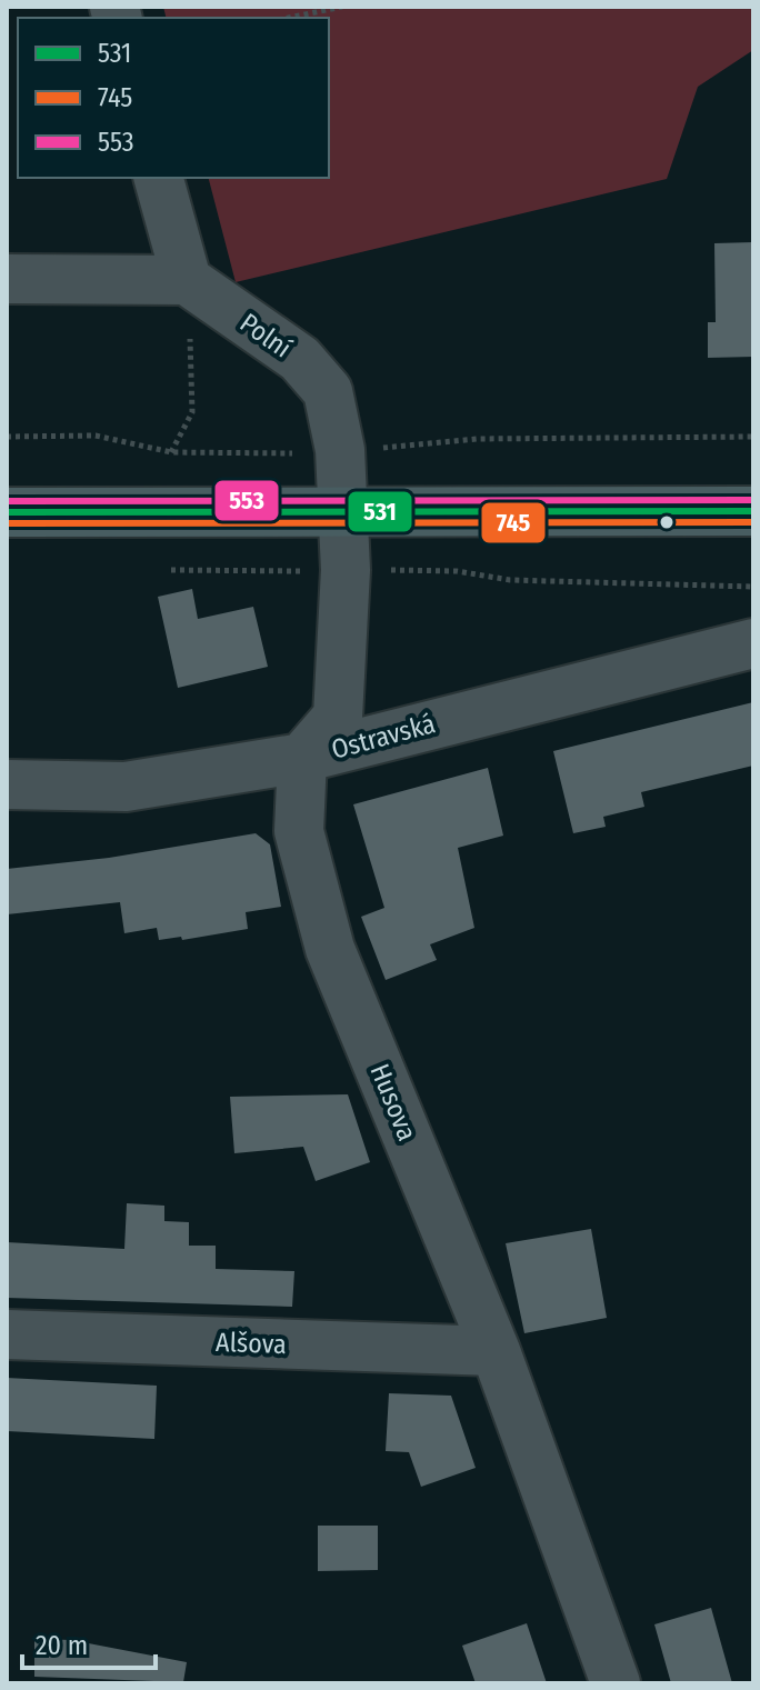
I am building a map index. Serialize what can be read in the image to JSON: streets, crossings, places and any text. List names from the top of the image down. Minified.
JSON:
{"streets":{"street":["Polní","Ostravská","Husova","Alšova"]},"crossings":[["Ostravská","Husova"],["Husova","Alšova"]],"lines":["transit line 553","transit line 531","transit line 745"],"legend":["531","745","553"],"scale_bar":"20 m"}
